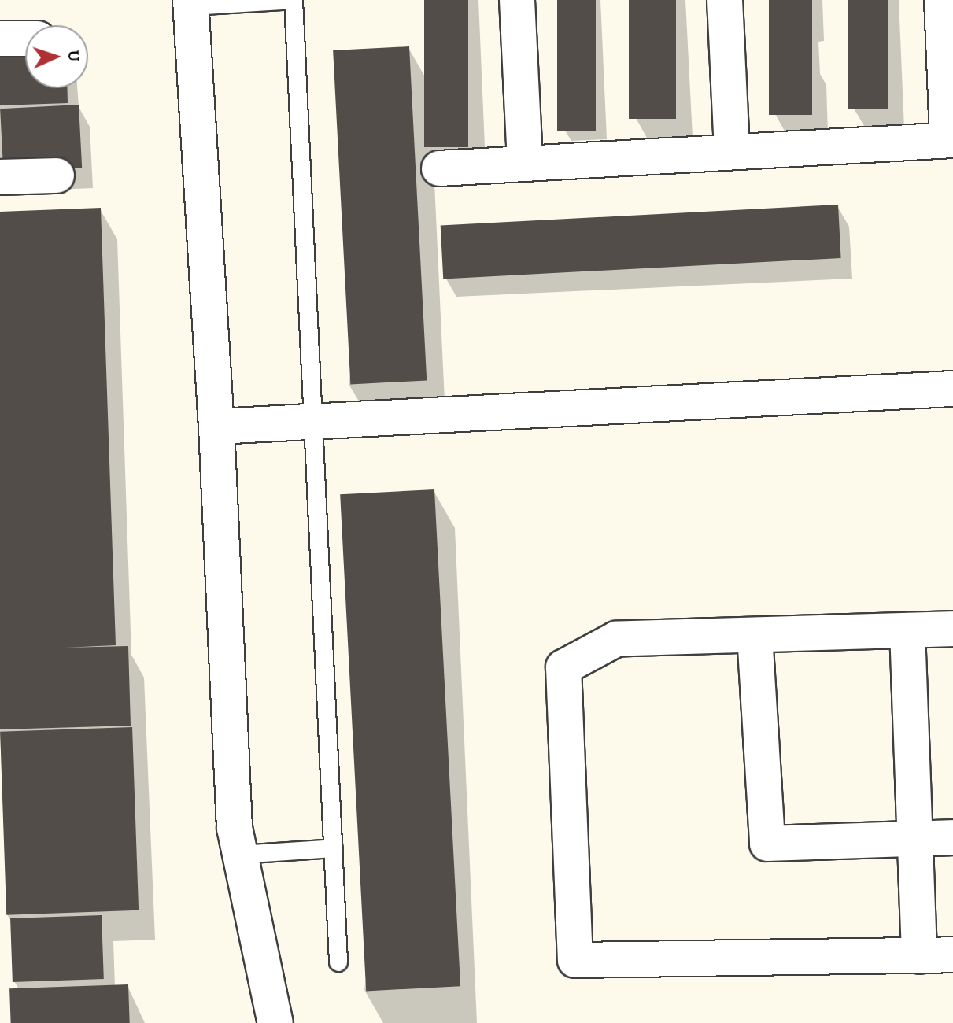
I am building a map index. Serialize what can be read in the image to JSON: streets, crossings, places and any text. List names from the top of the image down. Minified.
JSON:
{"north":"right"}
